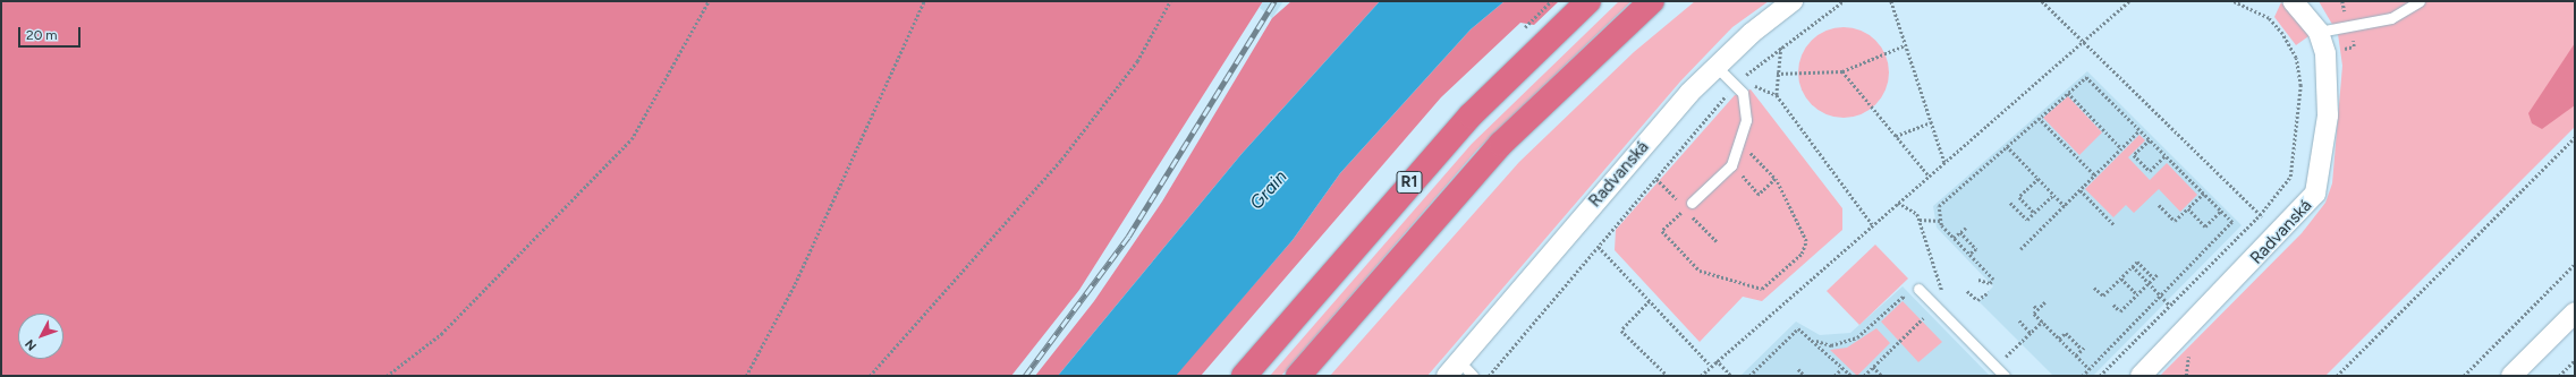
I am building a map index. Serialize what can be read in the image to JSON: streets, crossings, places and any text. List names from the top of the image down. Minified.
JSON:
{"streets":{"highway":["R1"],"street":["Radvanská"]},"water":["Grain"],"scale_bar":"20 m","north":"bottom left"}
